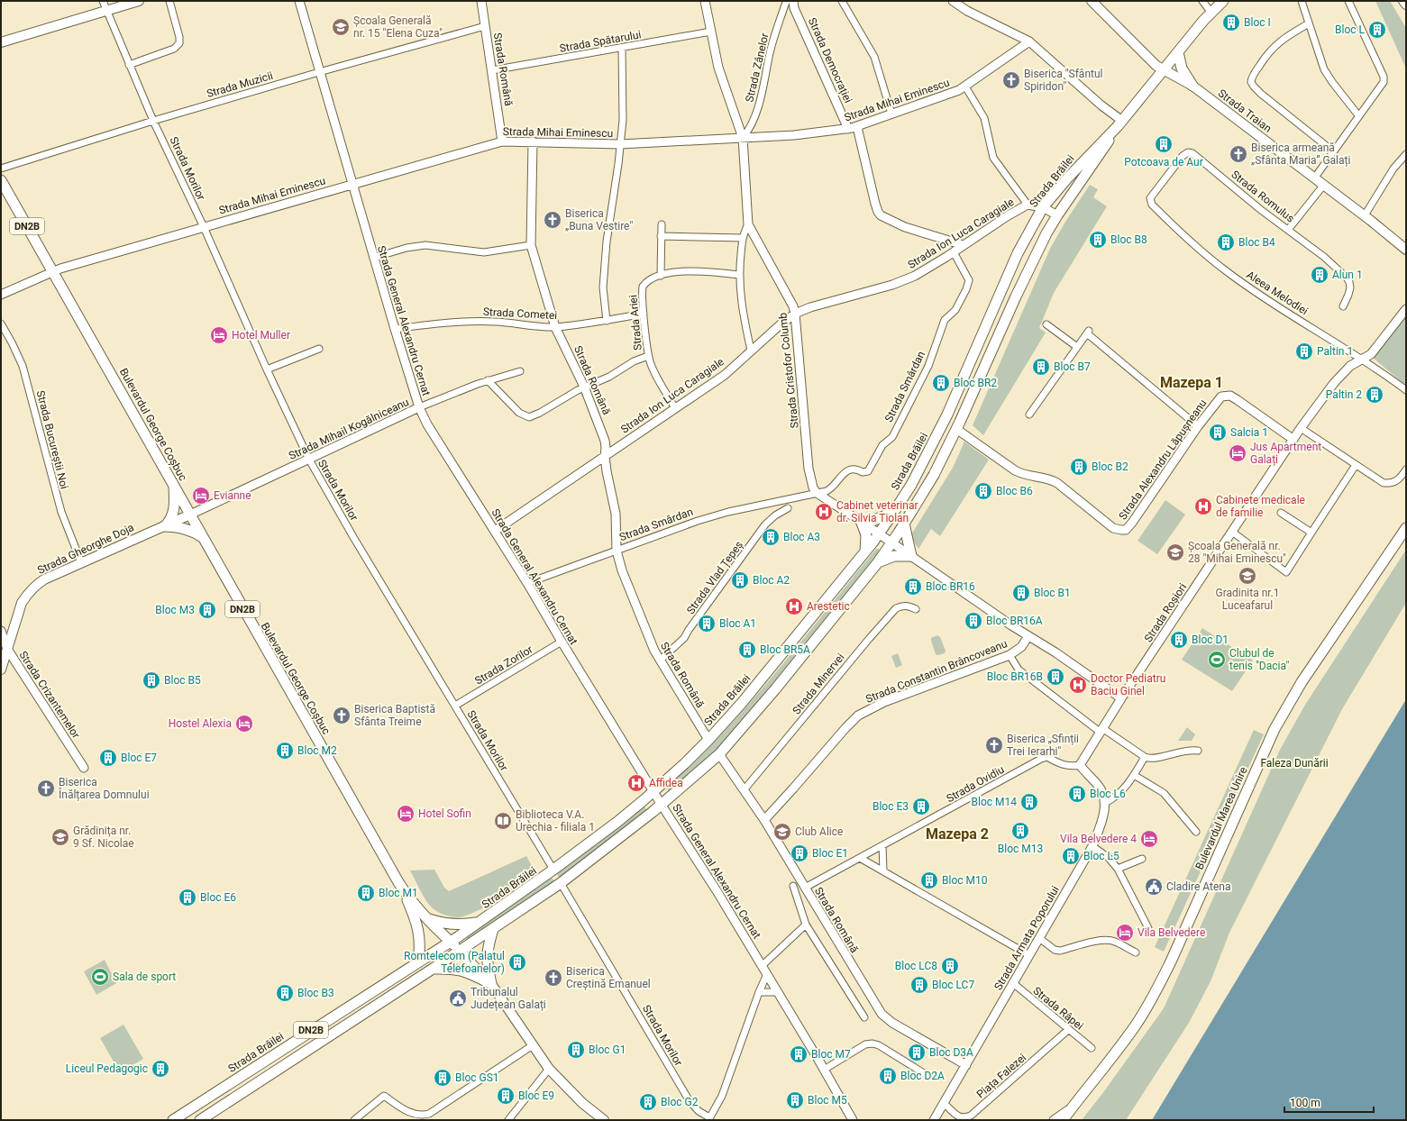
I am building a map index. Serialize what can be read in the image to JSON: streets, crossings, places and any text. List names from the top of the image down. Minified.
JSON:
{"streets":{"main road":["Strada Traian","Strada Brăilei","DN2B","Bulevardul George Coșbuc","Strada Gheorghe Doja","Bulevardul Marea Unire"],"street":["Strada Spătarului","Strada Democrației","Strada Zânelor","Strada Română","Strada Muzicii","Strada Mihai Eminescu","Strada Morilor","Strada Romulus","Strada Ion Luca Caragiale","Aleea Melodiei","Strada Cometei","Strada General Alexandru Cernat","Strada Ariei","Strada Cristofor Columb","Strada Smârdan","Strada Mihail Kogălniceanu","Strada Bucureștii Noi","Strada Alexandru Lăpușneanu","Strada Vlad Țepeș","Strada Roșiori","Strada Zorilor","Strada Constantin Brâncoveanu","Strada Minervei","Strada Crizantemelor","Strada Ovidiu","Strada Armata Poporului","Strada Râpei","Piața Falezei"]},"crossings":[["Strada Spătarului","Strada Română"],["Strada Spătarului","Strada Cristofor Columb"],["Strada Democrației","Strada Mihai Eminescu"],["Strada Zânelor","Strada Mihai Eminescu"],["Strada Zânelor","Strada Cristofor Columb"],["Strada Română","Strada Muzicii"],["Strada Română","Strada Mihai Eminescu"],["Strada Română","Strada Brăilei"],["Strada Română","Strada Ion Luca Caragiale"],["Strada Română","Strada Cometei"],["Strada Română","Strada Smârdan"],["Strada Română","Strada Vlad Țepeș"],["Strada Română","Strada Constantin Brâncoveanu"],["Strada Română","Strada Minervei"],["Strada Română","Strada Ovidiu"],["Strada Română","Strada Armata Poporului"],["Strada Muzicii","Strada Morilor"],["Strada Muzicii","Strada General Alexandru Cernat"],["Strada Mihai Eminescu","Strada Morilor"],["Strada Mihai Eminescu","Strada General Alexandru Cernat"],["Strada Mihai Eminescu","Strada Cristofor Columb"],["Strada Mihai Eminescu","Bulevardul George Coșbuc"],["Strada Traian","Strada Brăilei"],["Strada Morilor","Strada Brăilei"],["Strada Morilor","Strada Mihail Kogălniceanu"],["Strada Morilor","Strada Zorilor"],["Strada Brăilei","DN2B"],["Strada Brăilei","Strada Ion Luca Caragiale"],["Strada Brăilei","Strada General Alexandru Cernat"],["Strada Brăilei","Bulevardul George Coșbuc"],["Strada Brăilei","Strada Alexandru Lăpușneanu"],["Strada Romulus","Aleea Melodiei"],["DN2B","Bulevardul George Coșbuc"],["Strada Ion Luca Caragiale","Strada General Alexandru Cernat"],["Strada Ion Luca Caragiale","Strada Ariei"],["Strada Ion Luca Caragiale","Strada Cristofor Columb"],["Strada Ion Luca Caragiale","Strada Smârdan"],["Aleea Melodiei","Strada Roșiori"],["Strada Cometei","Strada General Alexandru Cernat"],["Strada Cometei","Strada Ariei"],["Strada General Alexandru Cernat","Strada Smârdan"],["Strada General Alexandru Cernat","Strada Mihail Kogălniceanu"],["Strada General Alexandru Cernat","Strada Zorilor"],["Strada Cristofor Columb","Strada Smârdan"],["Bulevardul George Coșbuc","Strada Mihail Kogălniceanu"],["Bulevardul George Coșbuc","Strada Gheorghe Doja"],["Strada Mihail Kogălniceanu","Strada Gheorghe Doja"],["Strada Bucureștii Noi","Strada Gheorghe Doja"],["Strada Alexandru Lăpușneanu","Strada Roșiori"],["Strada Gheorghe Doja","Strada Crizantemelor"],["Strada Roșiori","Strada Ovidiu"],["Strada Armata Poporului","Strada Râpei"],["Strada Armata Poporului","Piața Falezei"],["Strada Râpei","Piața Falezei"]],"districts":["Mazepa 1","Mazepa 2"],"parks":["Faleza Dunării"],"places":{"building":["Bloc I","Bloc L","Potcoava de Aur","Bloc B8","Bloc B4","Alun 1","Paltin 1","Bloc B7","Bloc BR2","Paltin 2","Salcia 1","Bloc B2","Bloc B6","Bloc A3","Bloc A2","Bloc BR16","Bloc B1","Bloc M3","Bloc BR16A","Bloc A1","Bloc D1","Bloc BR5A","Bloc BR16B","Bloc B5","Bloc M2","Bloc E7","Bloc L6","Bloc M14","Bloc E3","Bloc M13","Bloc E1","Bloc L5","Bloc M10","Bloc M1","Bloc E6","Romtelecom (Palatul Telefoanelor)","Bloc LC8","Bloc LC7","Bloc B3","Bloc G1","Bloc D3A","Bloc M7","Liceul Pedagogic","Bloc D2A","Bloc GS1","Bloc E9","Bloc M5","Bloc G2"],"school or university":["Școala Generală nr. 15 \"Elena Cuza\"","Școala Generală nr. 28 \"Mihai Eminescu\"","Gradinita nr.1 Luceafarul","Club Alice","Grădinița nr. 9 Sf. Nicolae"],"church":["Biserica \"Sfântul Spiridon\"","Biserica armeană „Sfânta Maria” Galați","Biserica „Buna Vestire\"","Biserica Baptistă Sfânta Treime","Biserica „Sfinții Trei Ierarhi\"","Biserica Înălțarea Domnului","Biserica Creștină Emanuel"],"hotel":["Hotel Muller","Jus Apartment Galați","Evianne","Hostel Alexia","Hotel Sofin","Vila Belvedere 4","Vila Belvedere"],"hospital":["Cabinete medicale de familie","Cabinet veterinar dr. Silvia Tiolan","Arestetic","Doctor Pediatru Baciu Ginel","Affidea"],"sports":["Clubul de tenis \"Dacia\"","Sala de sport"],"library":["Biblioteca V.A. Urechia - filiala 1"],"public building":["Cladire Atena","Tribunalul Județean Galați"]},"scale_bar":"100 m"}
